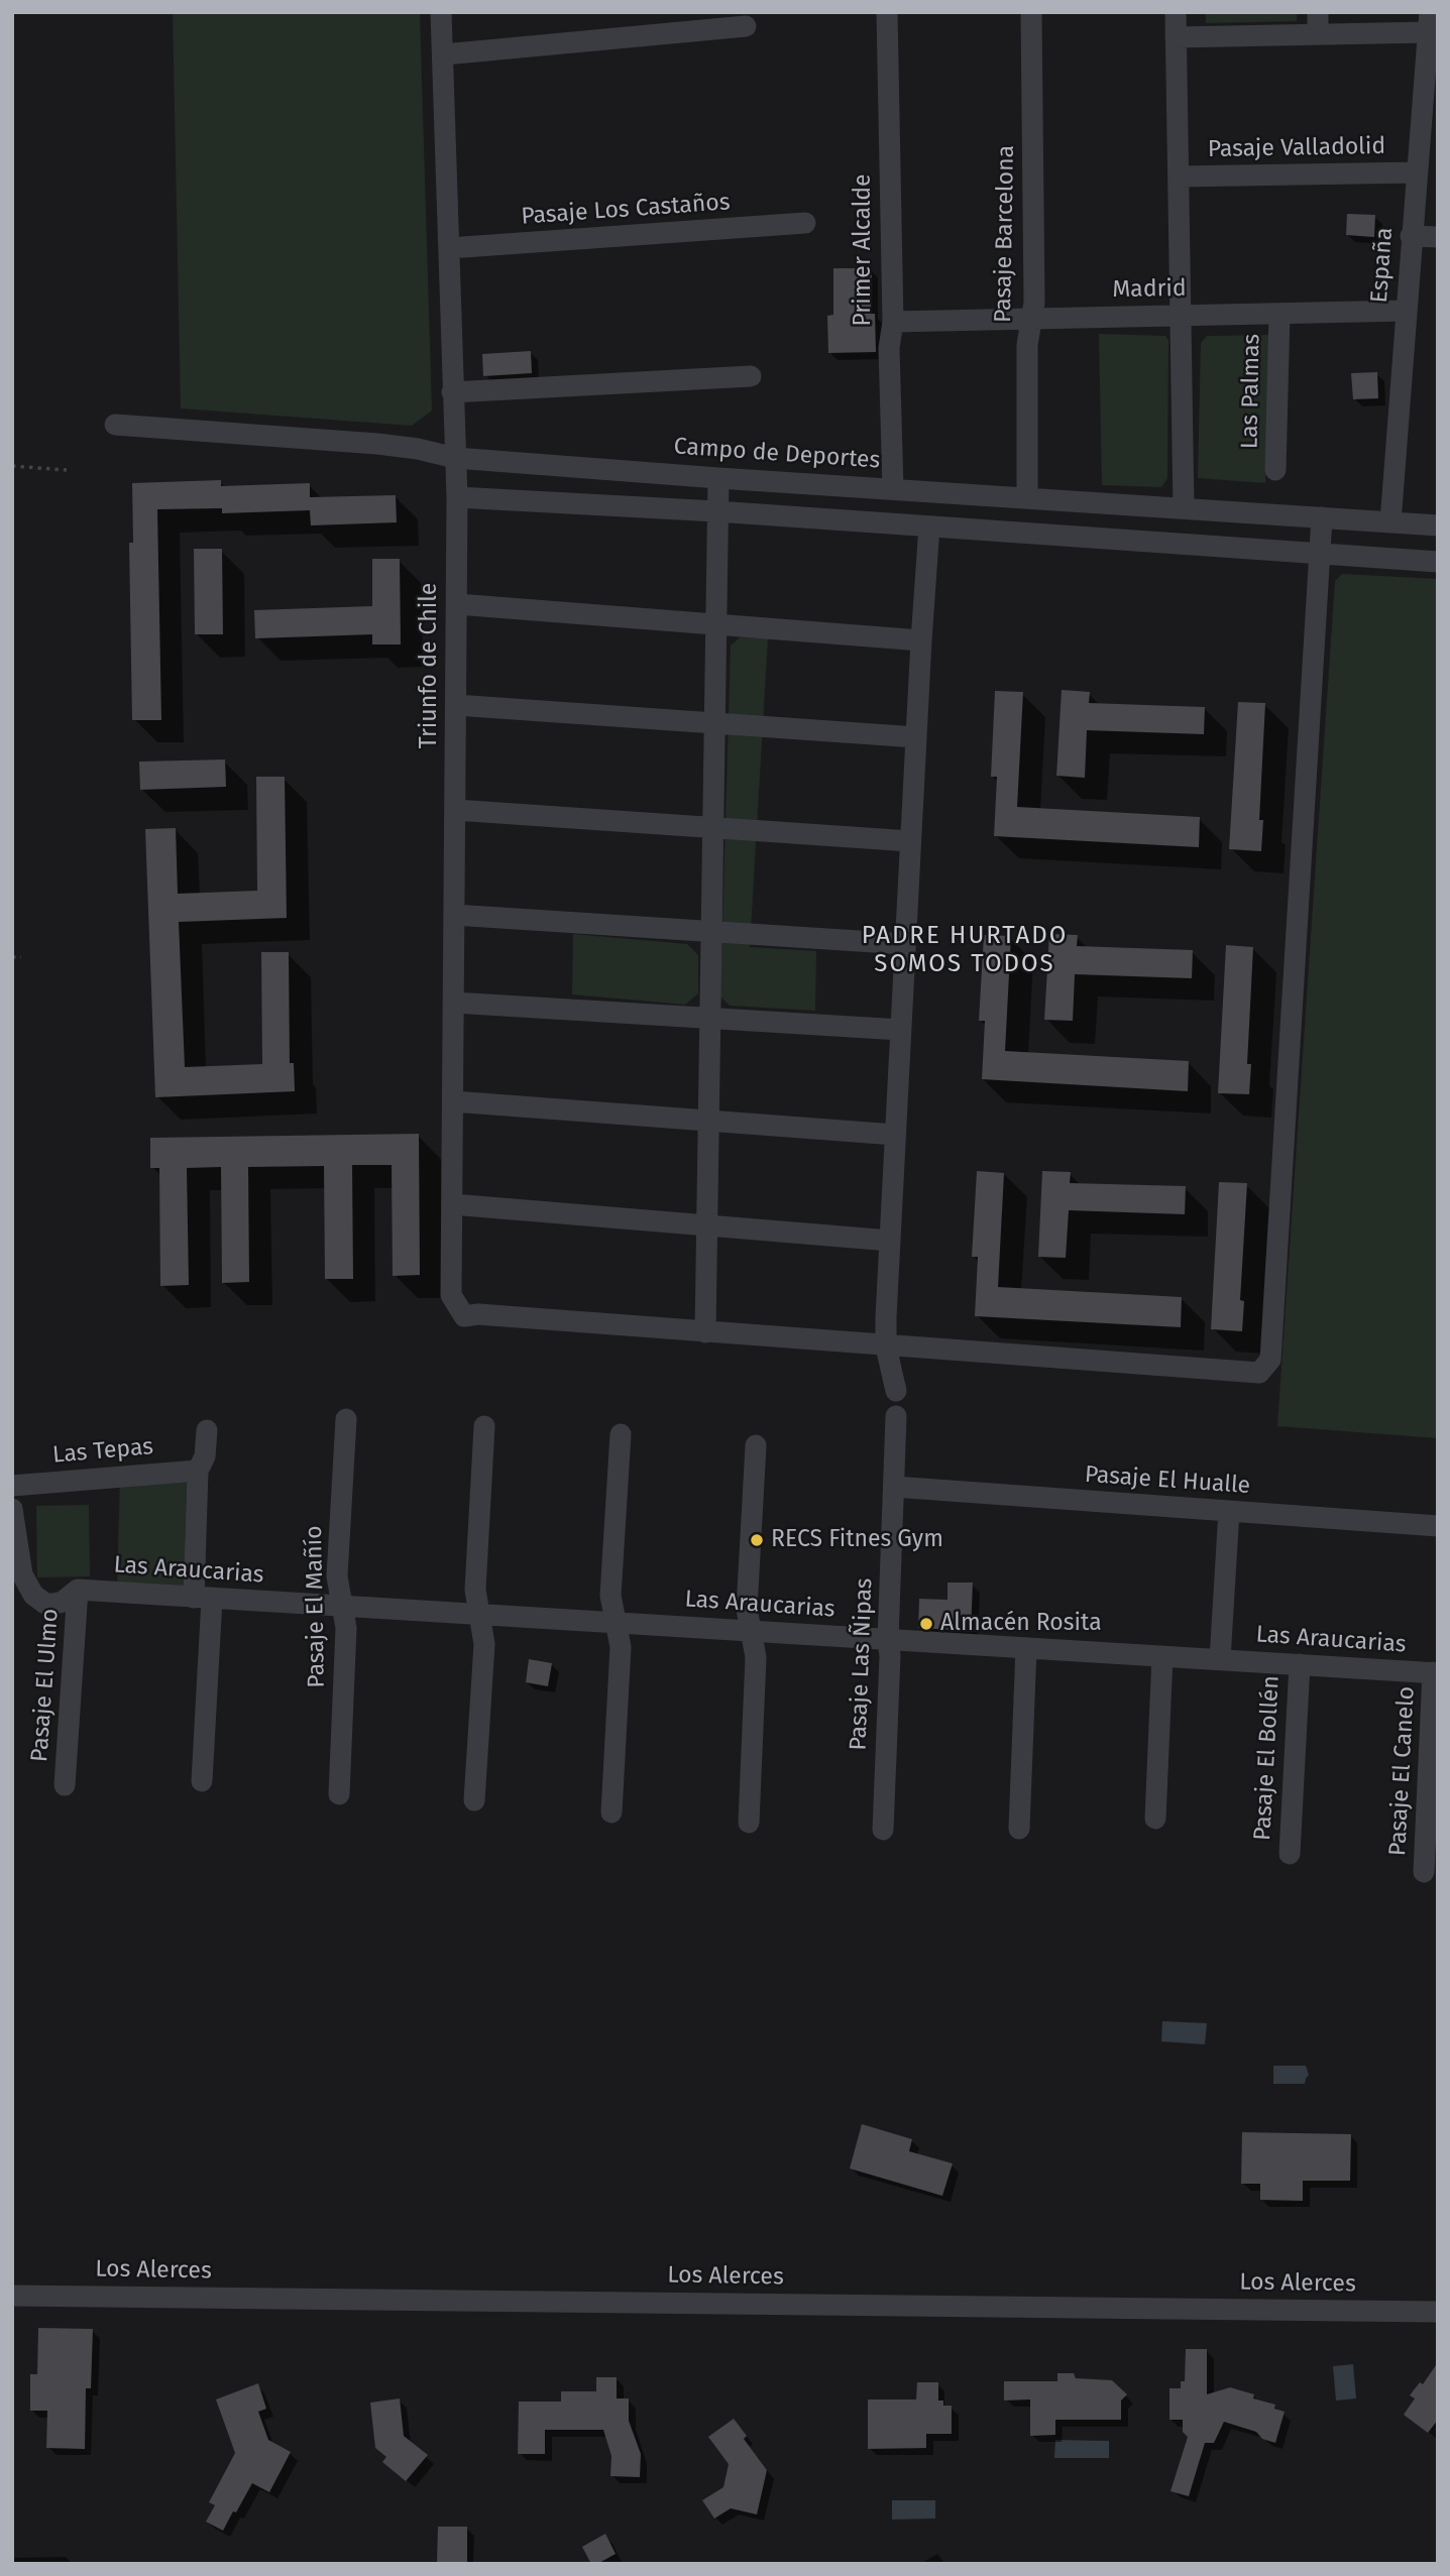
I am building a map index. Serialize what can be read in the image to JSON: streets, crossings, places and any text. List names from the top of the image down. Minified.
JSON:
{"streets":{"street":["Pasaje Valladolid","Pasaje Los Castaños","Pasaje Barcelona","Primer Alcalde","España","Madrid","Las Palmas","Campo de Deportes","Triunfo de Chile","Las Tepas","Pasaje El Hualle","Las Araucarias","Pasaje El Mañío","Pasaje Las Ñipas","Pasaje El Ulmo","Pasaje El Bollén","Pasaje El Canelo","Los Alerces"]},"crossings":[["Pasaje Valladolid","España"],["Pasaje Los Castaños","Triunfo de Chile"],["Pasaje Barcelona","Madrid"],["Pasaje Barcelona","Campo de Deportes"],["Primer Alcalde","Madrid"],["Primer Alcalde","Campo de Deportes"],["España","Madrid"],["España","Campo de Deportes"],["Madrid","Las Palmas"],["Campo de Deportes","Triunfo de Chile"],["Pasaje El Hualle","Pasaje Las Ñipas"],["Las Araucarias","Pasaje El Mañío"],["Las Araucarias","Pasaje Las Ñipas"],["Las Araucarias","Pasaje El Ulmo"],["Las Araucarias","Pasaje El Bollén"],["Las Araucarias","Pasaje El Canelo"]],"districts":["PADRE HURTADO SOMOS TODOS"],"places":["RECS Fitnes Gym","Almacén Rosita"]}
